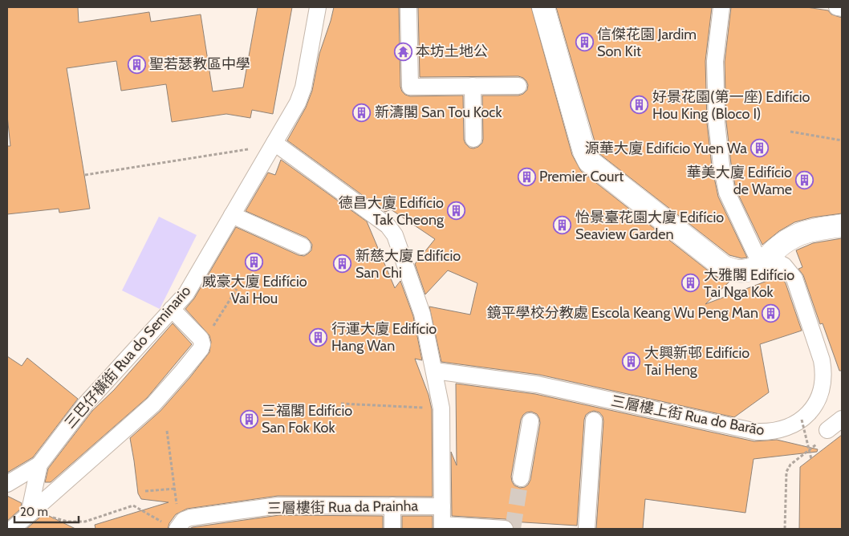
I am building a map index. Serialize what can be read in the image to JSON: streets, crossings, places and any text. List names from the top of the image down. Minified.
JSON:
{"streets":{"street":["三巴仔橫街 Rua do Seminario","三層樓上街 Rua do Barão","三層樓街 Rua da Prainha"]},"places":{"building":["信傑花園 Jardim Son Kit","聖若瑟教區中學","好景花園(第一座) Edifício Hou King (Bloco I)","新濤閣 San Tou Kock","源華大廈 Edifício Yuen Wa","Premier Court","華美大廈 Edifício de Wame","德昌大廈 Edifício Tak Cheong","怡景臺花園大廈 Edifício Seaview Garden","威豪大廈 Edifício Vai Hou","新慈大廈 Edifício San Chi","大雅閣 Edifício Tai Nga Kok","鏡平學校分教處 Escola Keang Wu Peng Man","行運大廈 Edifício Hang Wan","大興新邨 Edifício Tai Heng","三福閣 Edifício San Fok Kok"],"temple":["本坊土地公"]},"scale_bar":"20 m"}
